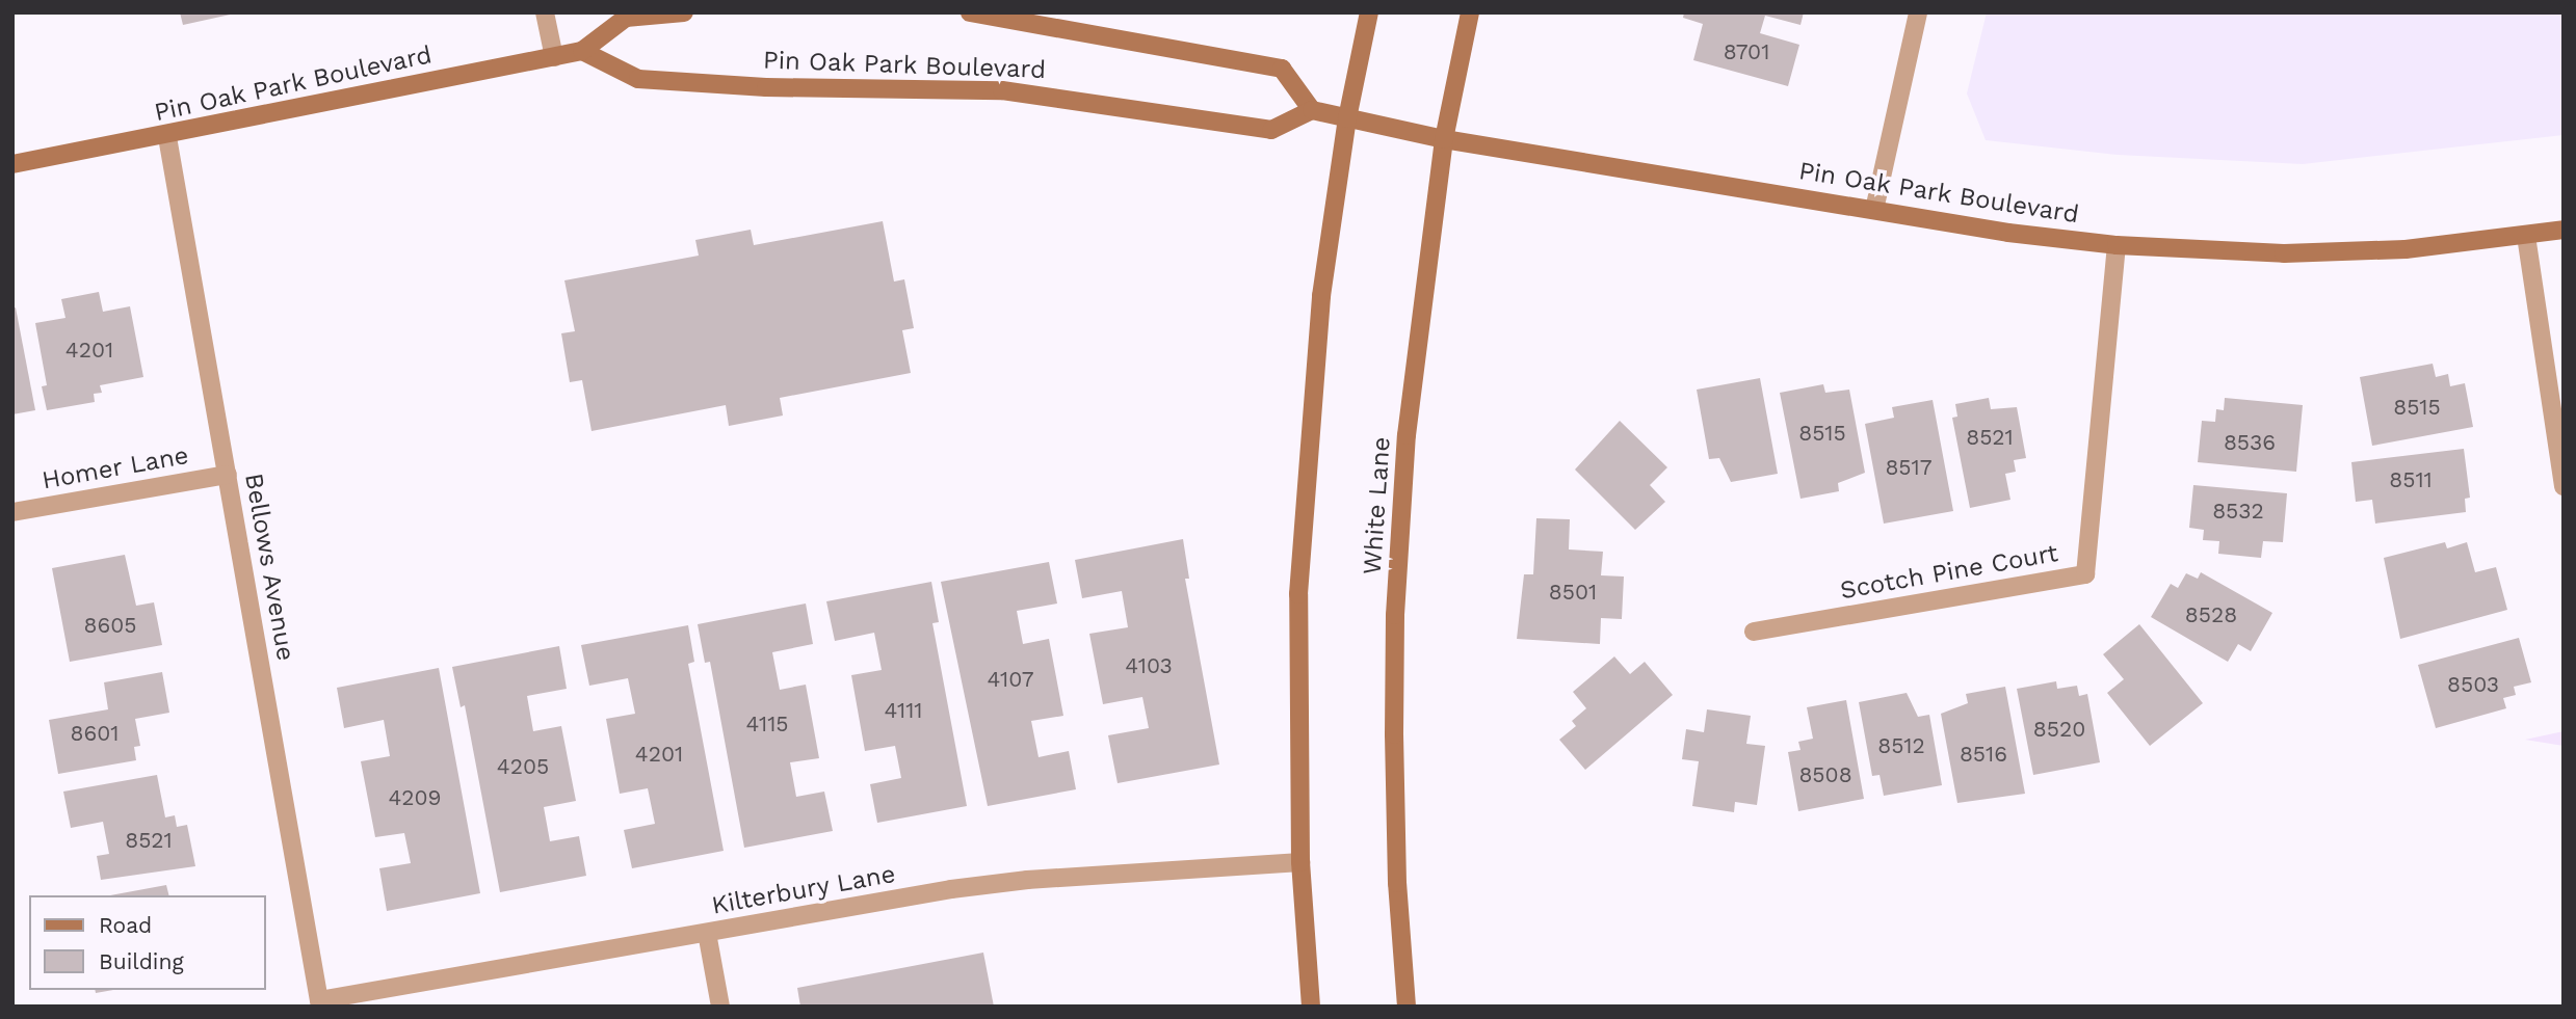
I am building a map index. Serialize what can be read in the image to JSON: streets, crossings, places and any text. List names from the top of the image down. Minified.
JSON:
{"streets":{"street":["Pin Oak Park Boulevard","Homer Lane","White Lane","Bellows Avenue","Scotch Pine Court","Kilterbury Lane"]},"crossings":[["Pin Oak Park Boulevard","White Lane"],["Pin Oak Park Boulevard","Bellows Avenue"],["Pin Oak Park Boulevard","Scotch Pine Court"],["Homer Lane","Bellows Avenue"],["Bellows Avenue","Kilterbury Lane"]],"house_numbers":["8701","4201","8515","8515","8521","8536","8517","8511","8532","8501","8528","8605","4103","4107","8503","4111","4115","8520","8601","8512","4201","8516","4205","8508","4209","8521"],"legend":["Road","Building"]}
